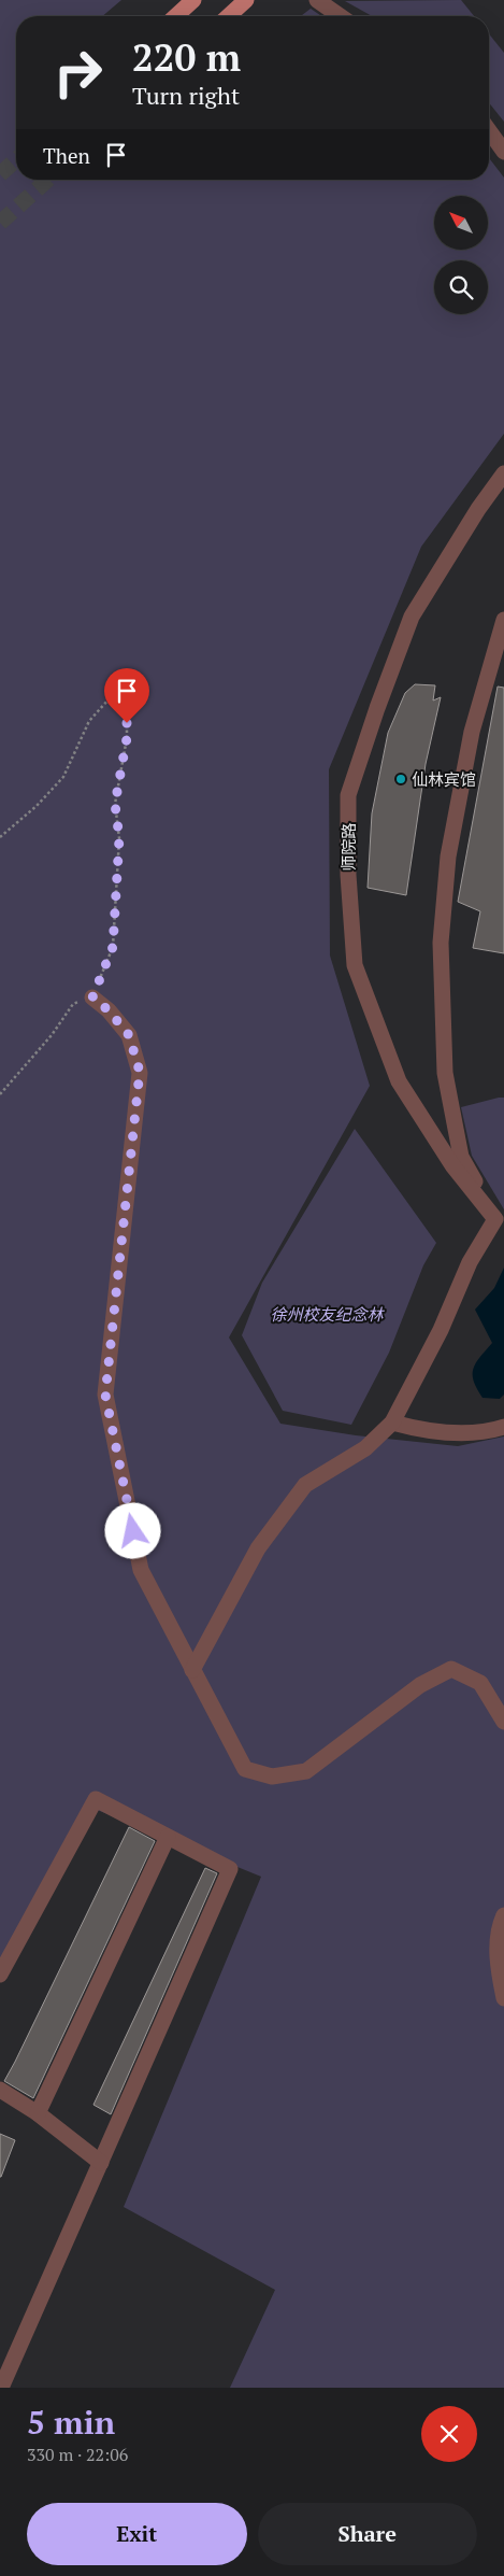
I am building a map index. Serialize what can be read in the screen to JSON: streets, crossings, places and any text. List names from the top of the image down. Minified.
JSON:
{"streets":{"street":["师院路"]},"parks":["徐州校友纪念林"],"places":["仙林宾馆"],"north":"top left","page":{"turn":["220 m","Turn right"],"then":"Then","heading":["5 min","330 m · 22:06"],"buttons":["Exit","Share"]}}
